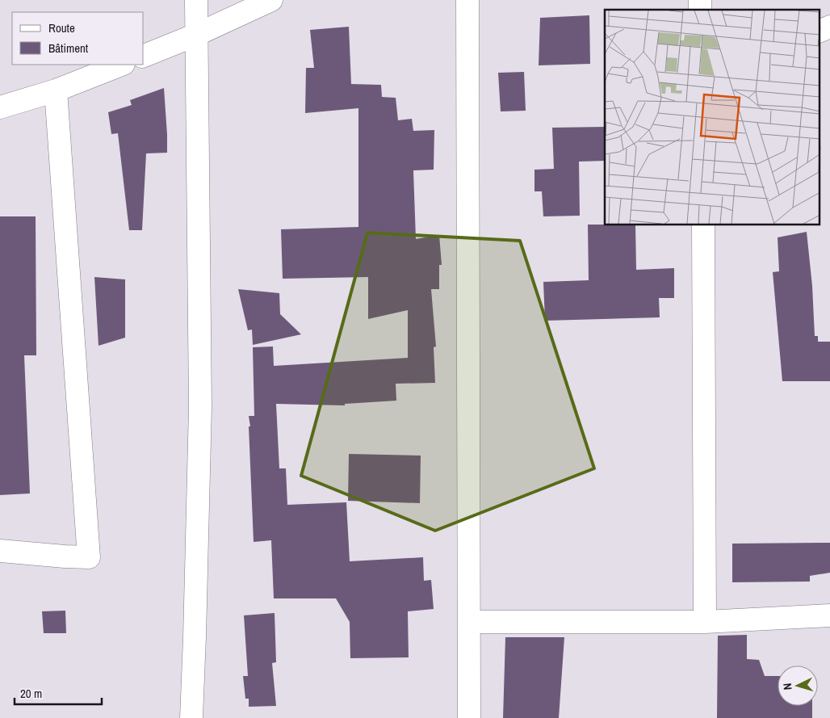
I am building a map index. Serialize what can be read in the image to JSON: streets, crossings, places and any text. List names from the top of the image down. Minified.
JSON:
{"legend":["Route","Bâtiment"],"scale_bar":"20 m","north":"left"}
